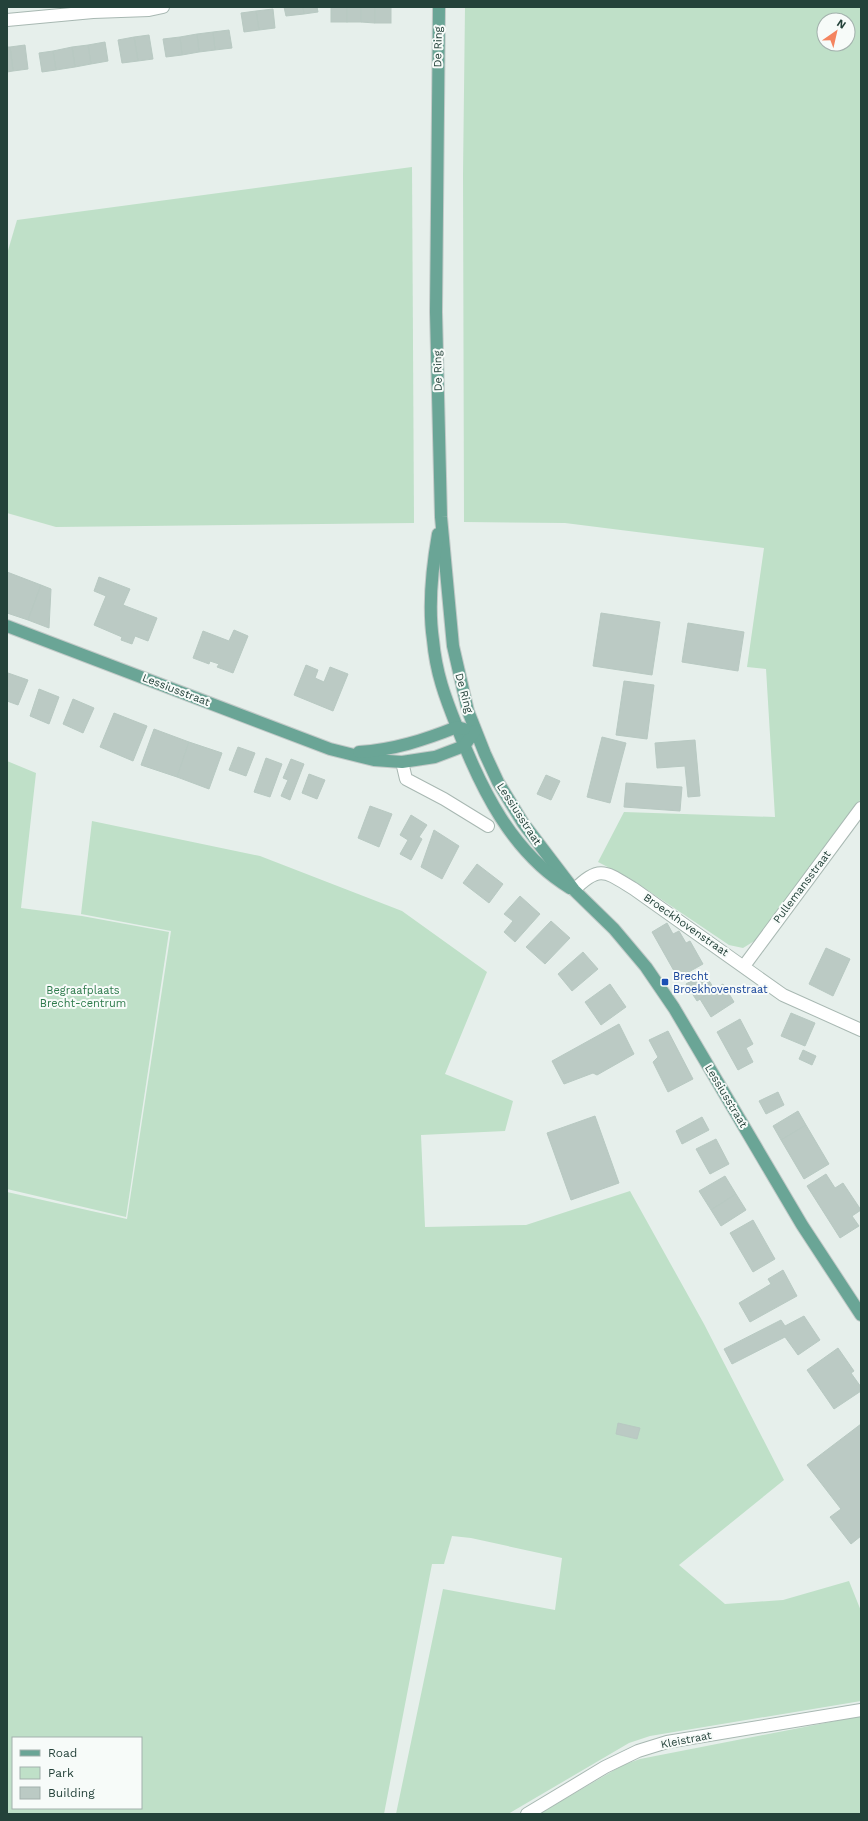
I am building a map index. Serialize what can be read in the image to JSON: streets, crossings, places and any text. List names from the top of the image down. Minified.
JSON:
{"streets":{"main road":["De Ring","Lessiusstraat"],"street":["Pullemansstraat","Broeckhovenstraat","Kleistraat"]},"crossings":[["De Ring","Lessiusstraat"],["Lessiusstraat","Broeckhovenstraat"],["Pullemansstraat","Broeckhovenstraat"]],"parks":["Begraafplaats Brecht-centrum"],"places":{"transit":["Brecht Broekhovenstraat"]},"legend":["Road","Park","Building"],"north":"top right"}
